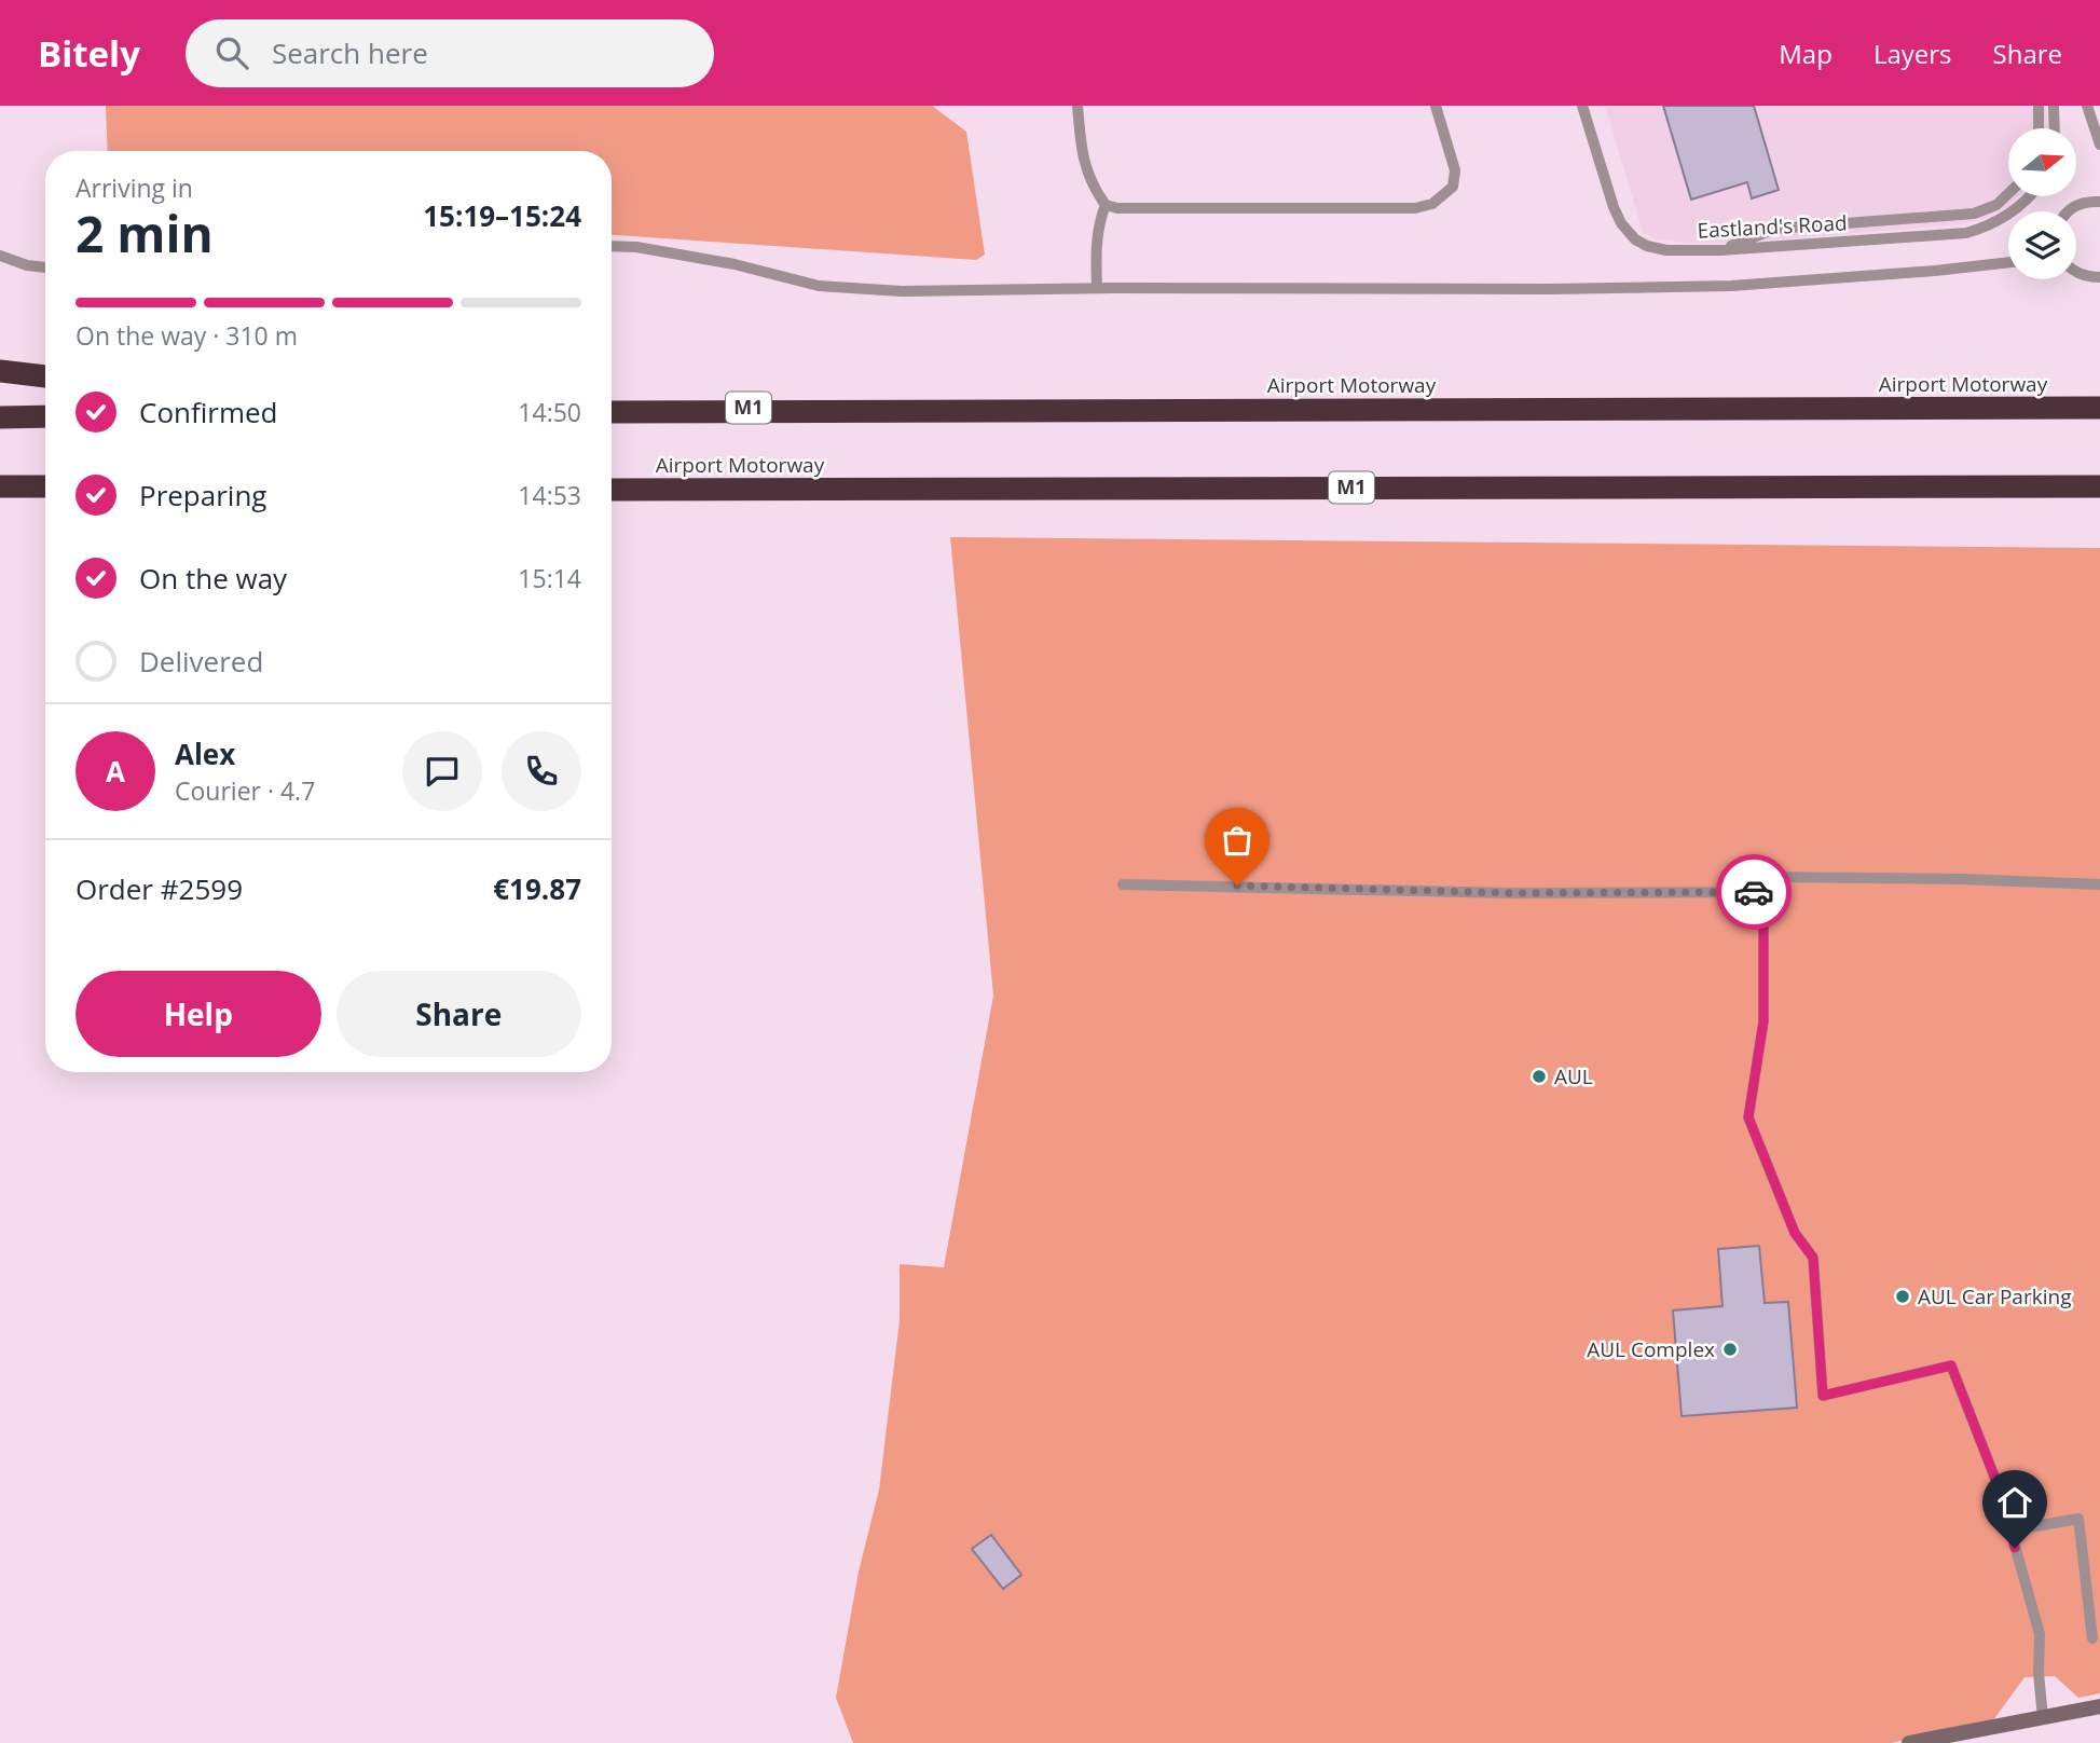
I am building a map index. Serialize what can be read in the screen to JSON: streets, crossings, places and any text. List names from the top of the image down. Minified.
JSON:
{"streets":{"highway":["Airport Motorway","M1"],"lane":["Eastland's Road"]},"crossings":[["Airport Motorway","M1"]],"places":["AUL","AUL Car Parking","AUL Complex"],"north":"right","page":{"header":"Bitely","search":"Search here","nav":["Map","Layers","Share"],"heading":["2 min","Arriving in","15:19–15:24"],"panel":["Alex","Courier · 4.7","Order #2599","€19.87"],"bar":"On the way · 310 m","list":[["Confirmed","14:50"],["Preparing","14:53"],["On the way","15:14"],"Delivered"],"round":"A","buttons":["Help","Share"]}}
